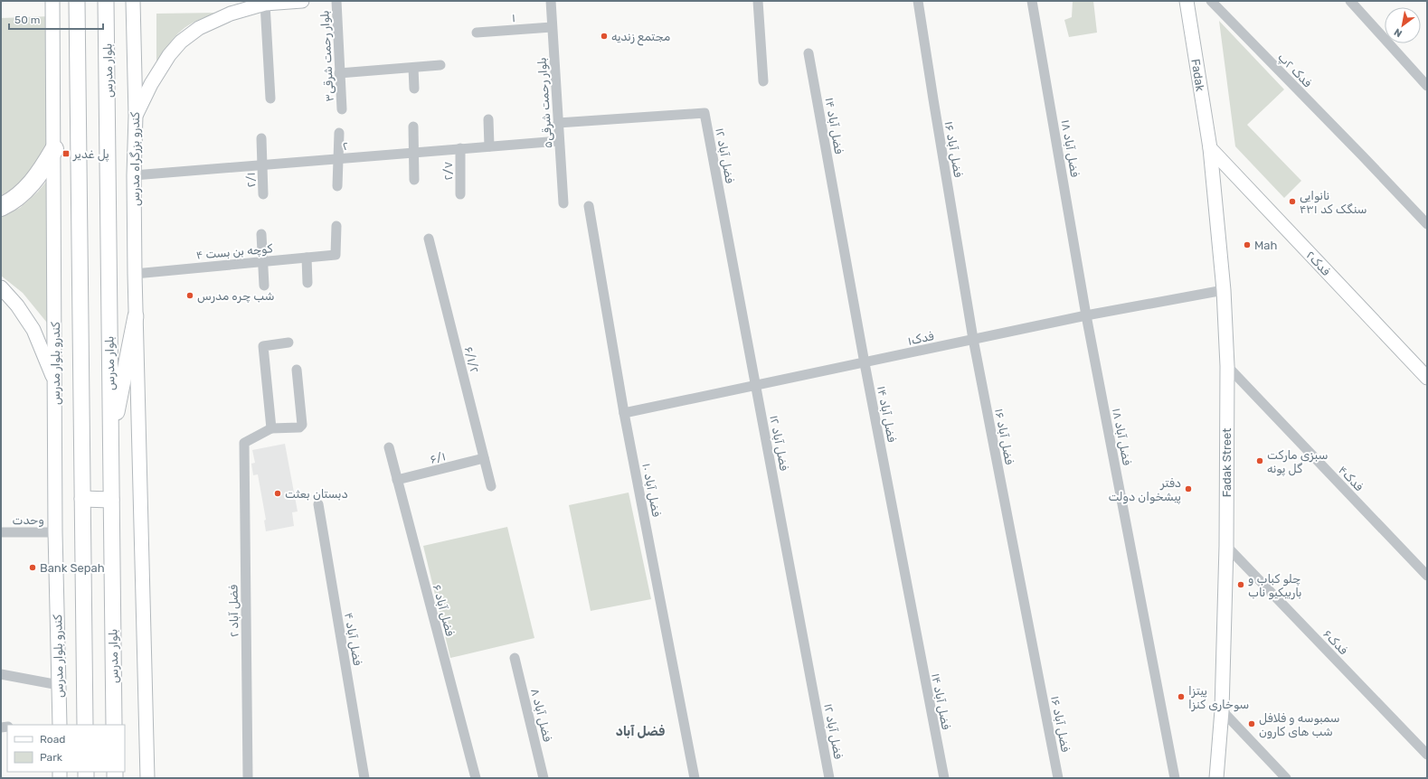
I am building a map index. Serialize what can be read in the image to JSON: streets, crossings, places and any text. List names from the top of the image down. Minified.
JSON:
{"streets":{"main road":["بلوار مدرس","Fadak","کندرو بزرگراه مدرس","فدک۲","کندرو بلوار مدرس","Fadak Street"],"street":["۱","بلوار رحمت شرقی۳","فدک ۲پ","۵بلوار رحمت شرقی","فضل آباد ۱۴","۲","فضل آباد ۱۸","فضل آباد ۱۶","فضل آباد ۱۲","۲/۷","۲/۱","کوچه بن بست ۴","فدک۱","۶/۱/۲","۶/۱","فدک۴","فضل آباد ۱۰","وحدت","فضل آباد ۶","فضل آباد ۲","فضل آباد ۴","فدک۶","فضل آباد ۸"]},"crossings":[["۱","۵بلوار رحمت شرقی"],["Fadak","فدک۲"],["Fadak","Fadak Street"],["۵بلوار رحمت شرقی","۲"],["۵بلوار رحمت شرقی","فضل آباد ۱۲"],["فضل آباد ۱۴","فدک۱"],["۲","کندرو بزرگراه مدرس"],["۲","۲/۷"],["۲","۲/۱"],["فضل آباد ۱۸","فدک۱"],["فضل آباد ۱۶","فدک۱"],["فضل آباد ۱۲","فدک۱"],["کندرو بزرگراه مدرس","کوچه بن بست ۴"],["فدک۲","Fadak Street"],["فدک۱","Fadak Street"],["فدک۱","فضل آباد ۱۰"],["۶/۱/۲","۶/۱"],["کندرو بلوار مدرس","وحدت"],["۶/۱","فضل آباد ۶"],["Fadak Street","فدک۴"],["Fadak Street","فدک۶"]],"districts":["فضل آباد"],"places":{"other":["مجتمع زندیه","نانوایی سنگک کد ۴۳۱","Mah","شب چره مدرس","سبزی مارکت گل پونه","دفتر پیشخوان دولت","دبستان بعثت","Bank Sepah","چلو کباب و باربیکیو ناب","پيتزا سوخارى كنزا","سمبوسه و فلافل شب های کارون"],"transit":["پل غدیر"]},"legend":["Road","Park"],"scale_bar":"50 m","north":"bottom left"}
